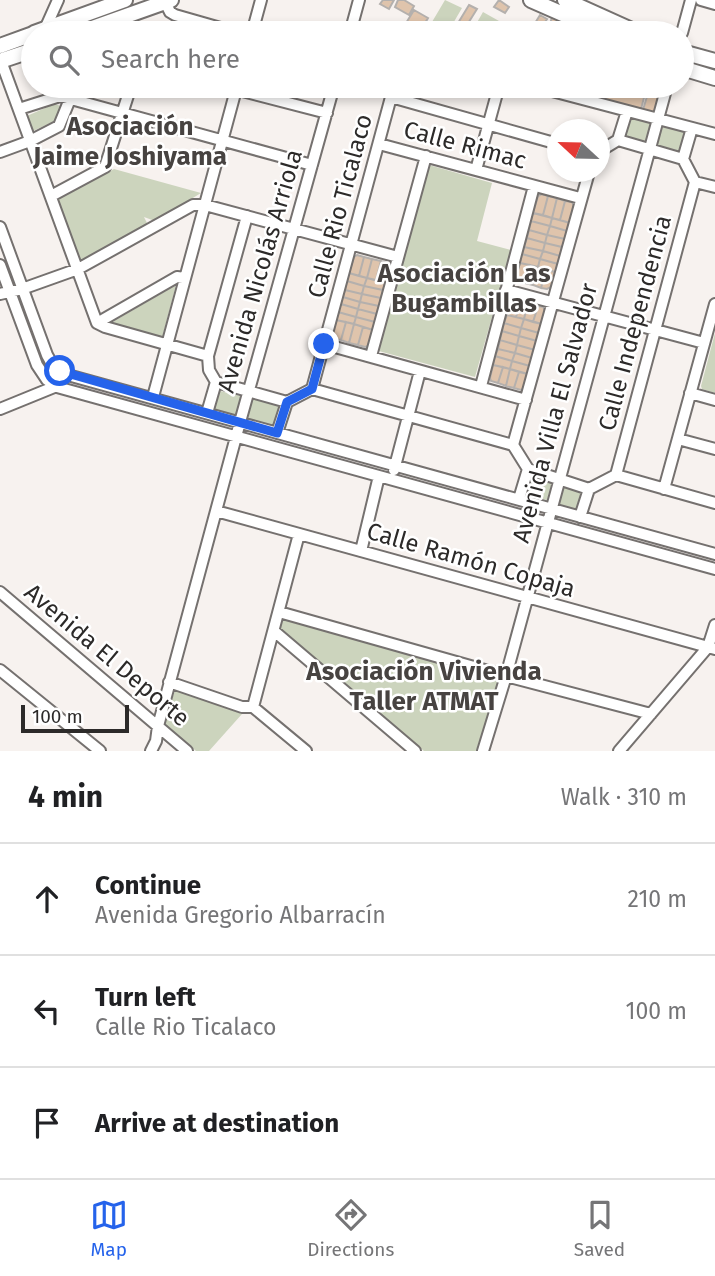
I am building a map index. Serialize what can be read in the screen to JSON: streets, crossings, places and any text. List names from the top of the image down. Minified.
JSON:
{"streets":{"street":["Calle Rimac","Calle Rio Ticalaco","Avenida Nicolás Arriola","Calle Independencia","Avenida Villa El Salvador","Calle Ramón Copaja","Avenida El Deporte"]},"crossings":[["Calle Rimac","Calle Rio Ticalaco"],["Avenida Nicolás Arriola","Calle Ramón Copaja"],["Avenida Nicolás Arriola","Avenida El Deporte"],["Avenida Villa El Salvador","Calle Ramón Copaja"]],"districts":["Asociación Jaime Joshiyama","Asociación Las Bugambillas","Asociación Vivienda Taller ATMAT"],"scale_bar":"100 m","north":"left","page":{"search":"Search here","scale":"100 m","heading":["4 min","Walk · 310 m"],"list":[["Continue","Avenida Gregorio Albarracín","210 m"],["Turn left","Calle Rio Ticalaco","100 m"],"Arrive at destination"],"nav":["Map","Directions","Saved"]}}
